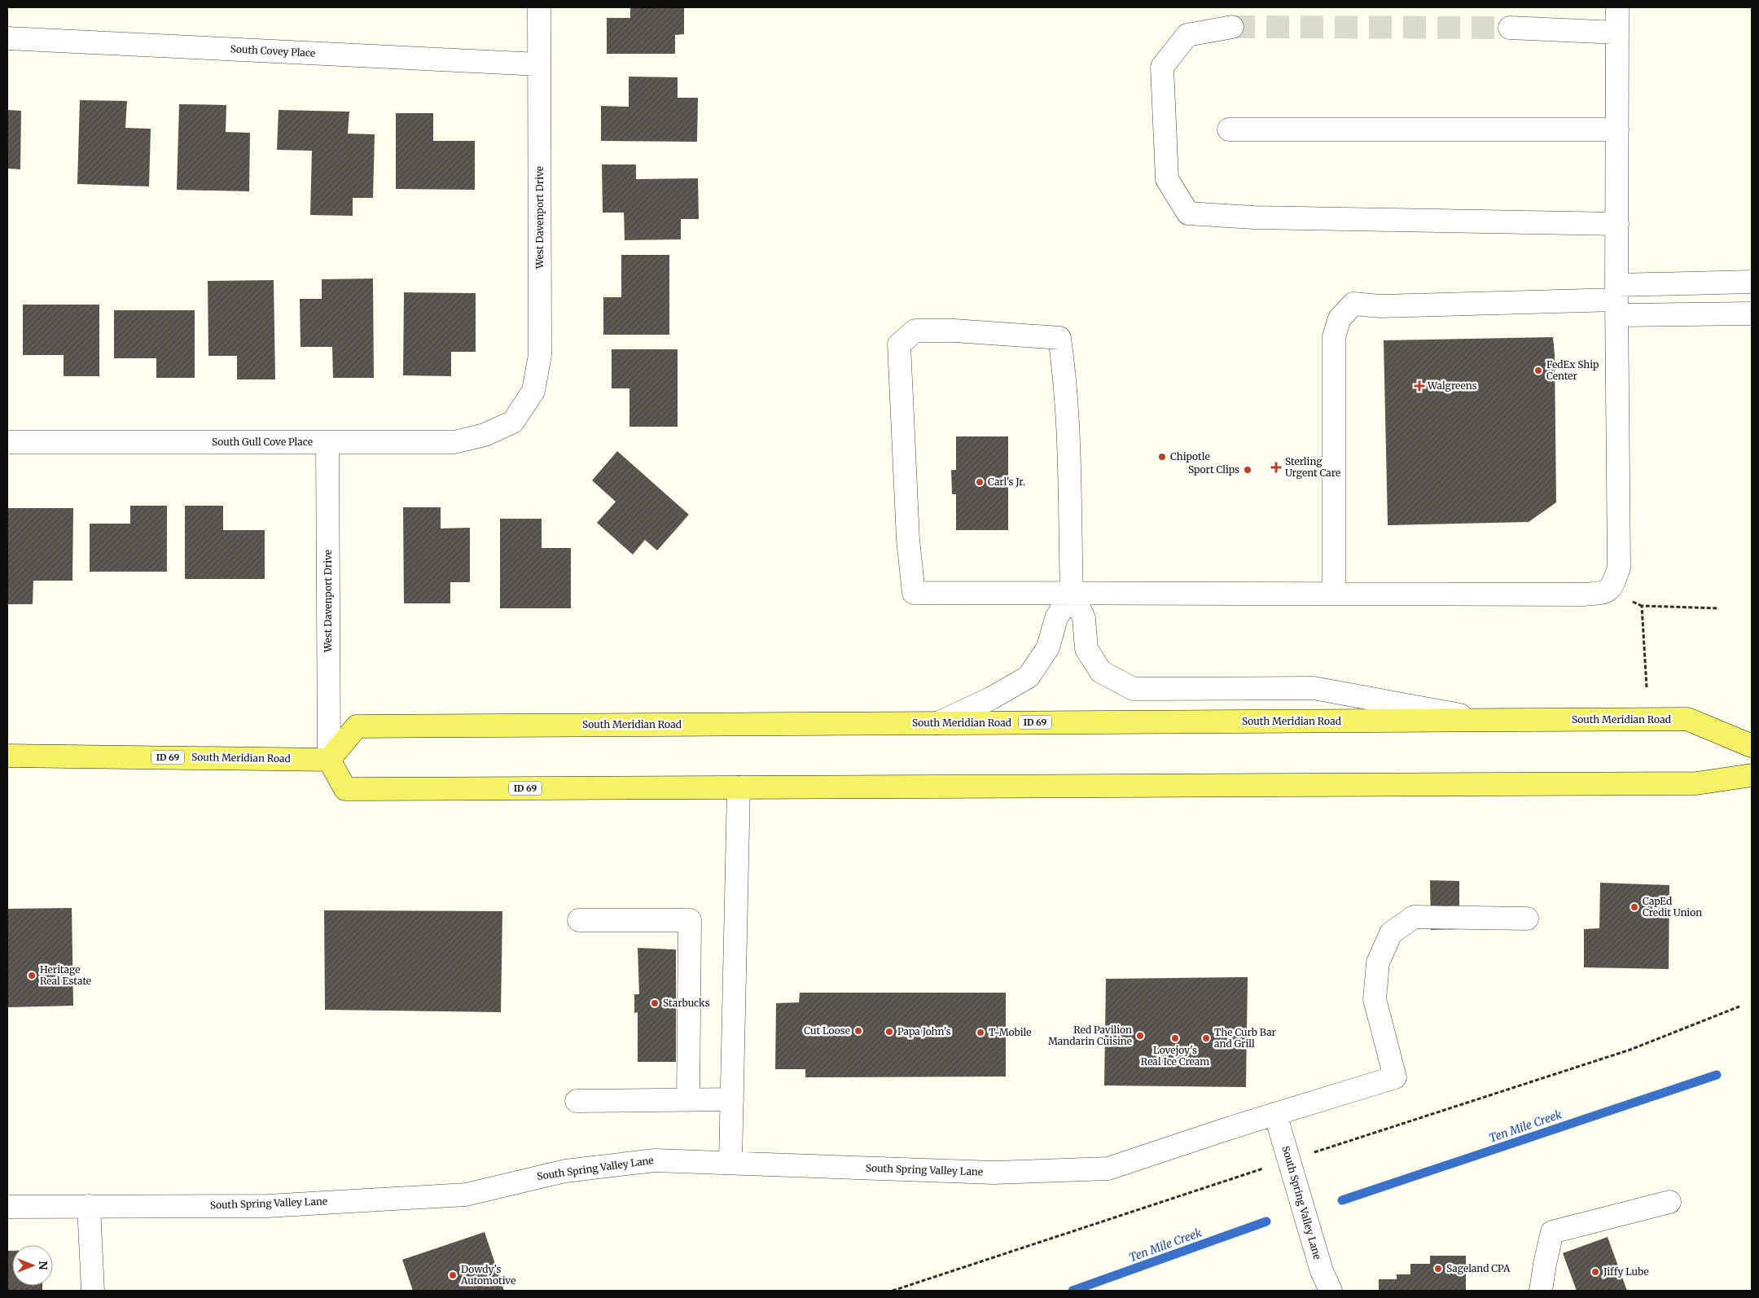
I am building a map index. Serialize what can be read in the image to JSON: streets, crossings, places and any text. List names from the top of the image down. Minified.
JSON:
{"streets":{"main road":["South Meridian Road","ID 69"],"street":["South Covey Place","West Davenport Drive","South Gull Cove Place","South Spring Valley Lane"]},"crossings":[["South Covey Place","West Davenport Drive"],["West Davenport Drive","South Gull Cove Place"],["West Davenport Drive","South Meridian Road"],["West Davenport Drive","ID 69"],["South Meridian Road","ID 69"]],"water":["Ten Mile Creek"],"places":{"other":["FedEx Ship Center","Chipotle","Sport Clips","Carl's Jr.","CapEd Credit Union","Heritage Real Estate","Starbucks","Cut Loose","Papa John's","T-Mobile","Red Pavilion Mandarin Cuisine","Lovejoy's Real Ice Cream","The Curb Bar and Grill","Sageland CPA","Jiffy Lube","Dowdy's Automotive"],"health":["Walgreens","Sterling Urgent Care"]},"north":"right"}
